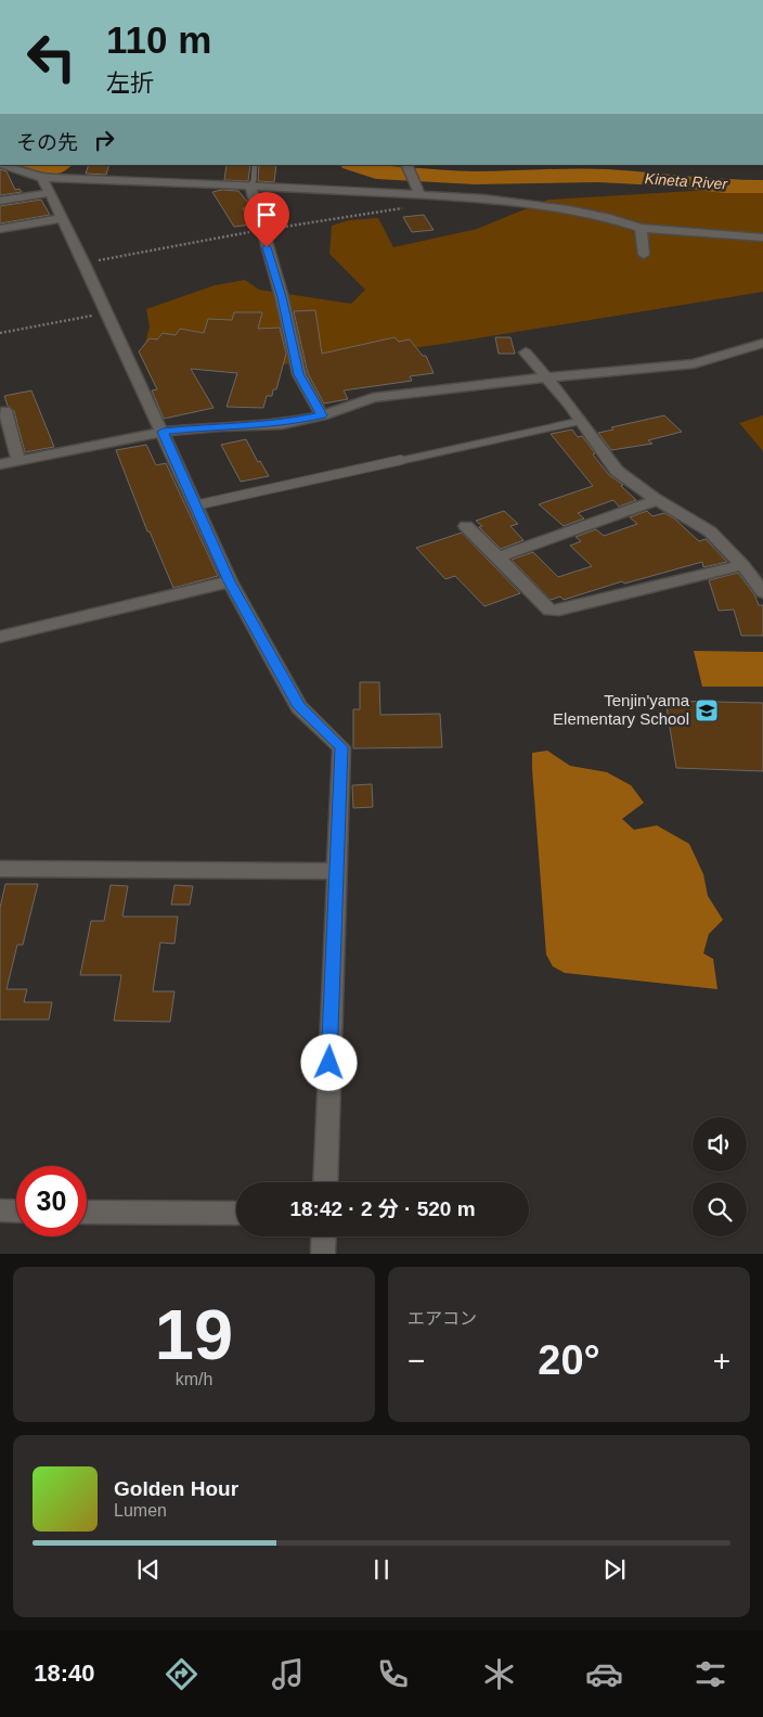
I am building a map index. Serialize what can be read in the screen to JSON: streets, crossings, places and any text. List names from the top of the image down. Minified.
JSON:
{"water":["Kineta River"],"places":{"school or university":["Tenjin'yama Elementary School"]},"page":{"turn":["110 m","左折"],"then":"その先","limit":"30","trip":"18:42 · 2 分 · 520 m","tile":[["19","km/h"],"エアコン"],"heat":["−","20°","+"],"song":["Golden Hour","Lumen"],"tabs":"18:40"}}
